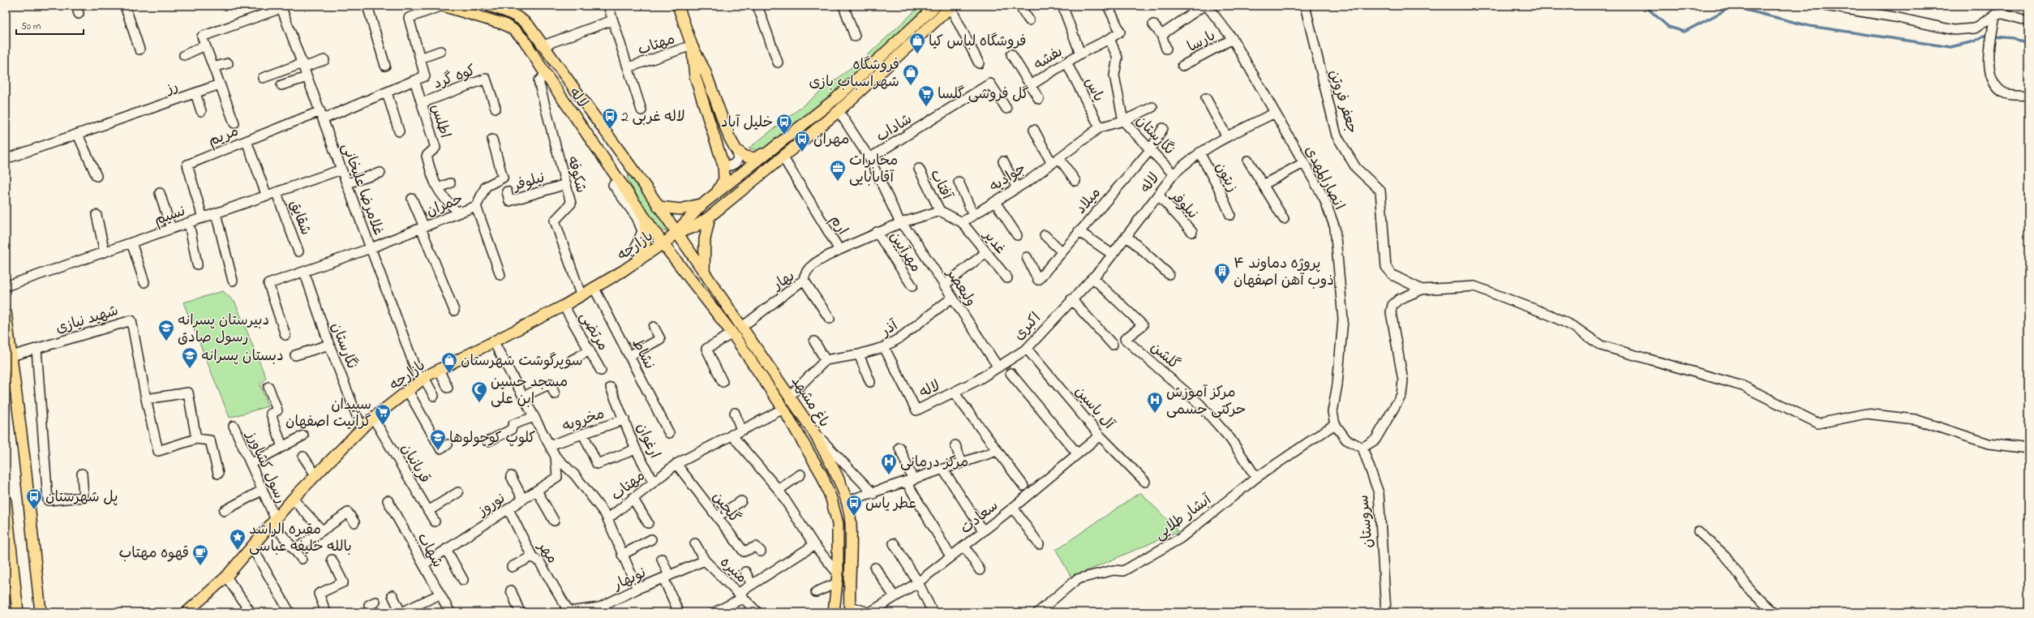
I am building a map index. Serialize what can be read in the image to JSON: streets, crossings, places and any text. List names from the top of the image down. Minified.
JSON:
{"streets":{"main road":["لاله","بازارچه","باغ مشهد"],"street":["پارسا","مهتاب","بفشه","کوه گرد","رز","یاس","جعفر فروتن","اطلس","شاداب","نگارستان","مریم","شکوفه","جوادیه","زیتون","انصارالمهدی","نیلوفر","آفتاب","غلامرضا علیخانی","میلاد","چمران","نسیم","شقایق","ارم","غدیر","مهرآیین","بهار","ولیعصر","شهید نیازی","اکبری","آذر","مرتضی","نشاط","گلشن","آل یاسین","مخروبه","ارغوان","قربانیان","رسول کشاورز","نوروز","گلچین","سعادت","آبشار طلایی","سروستان","شهاب","مهر","منیره","نوبهار"]},"crossings":[["پارسا","انصارالمهدی"],["مهتاب","باغ مشهد"],["مهتاب","ارغوان"],["مهتاب","نوروز"],["مهتاب","گلچین"],["مهتاب","نوبهار"],["بفشه","یاس"],["بفشه","نگارستان"],["کوه گرد","اطلس"],["یاس","جوادیه"],["لاله","نگارستان"],["لاله","شکوفه"],["لاله","زیتون"],["لاله","انصارالمهدی"],["لاله","نیلوفر"],["لاله","بازارچه"],["لاله","ولیعصر"],["لاله","اکبری"],["لاله","آذر"],["لاله","گلشن"],["لاله","باغ مشهد"],["اطلس","چمران"],["شاداب","ولیعصر"],["نگارستان","جوادیه"],["نگارستان","میلاد"],["نگارستان","بازارچه"],["مریم","غلامرضا علیخانی"],["مریم","نسیم"],["شکوفه","نیلوفر"],["شکوفه","بازارچه"],["جوادیه","غدیر"],["انصارالمهدی","آبشار طلایی"],["غلامرضا علیخانی","چمران"],["غلامرضا علیخانی","نسیم"],["غلامرضا علیخانی","بازارچه"],["نسیم","شقایق"],["ارم","بازارچه"],["ارم","مهرآیین"],["ارم","ولیعصر"],["بازارچه","ولیعصر"],["بازارچه","مرتضی"],["بازارچه","نشاط"],["بازارچه","باغ مشهد"],["بازارچه","قربانیان"],["بازارچه","رسول کشاورز"],["بازارچه","نوروز"],["بهار","باغ مشهد"],["ولیعصر","اکبری"],["ولیعصر","آذر"],["اکبری","آل یاسین"],["گلشن","آبشار طلایی"],["آل یاسین","سعادت"],["مخروبه","ارغوان"],["مخروبه","نوروز"],["نوروز","شهاب"],["نوروز","مهر"],["مهر","نوبهار"],["منیره","نوبهار"]],"places":{"shop":["فروشگاه لباس کیا","فروشگاه شهراسباب بازی","سوپرگوشت شهرستان"],"supermarket":["گل فروشی گلسا","سپیدان گرانیت اصفهان"],"bus stop":["لاله غربی 2","خلیل آباد","مهران","پل شهرستان","عطر یاس"],"office":["مخابرات آقابابایی"],"building":["پروژه دماوند ۴ ذوب آهن اصفهان"],"school or university":["دبیرستان پسرانه رسول صادق","دبستان پسرانه","کلوپ کوچولوها"],"mosque":["مسجد حسین ابن علی"],"hospital":["مرکز آموزش حرکتی جسمی","مرکز درمانی"],"place":["مقبره الراشد بالله خلیفه عباسی"],"cafe":["قهوه مهتاب"]},"scale_bar":"50 m"}
